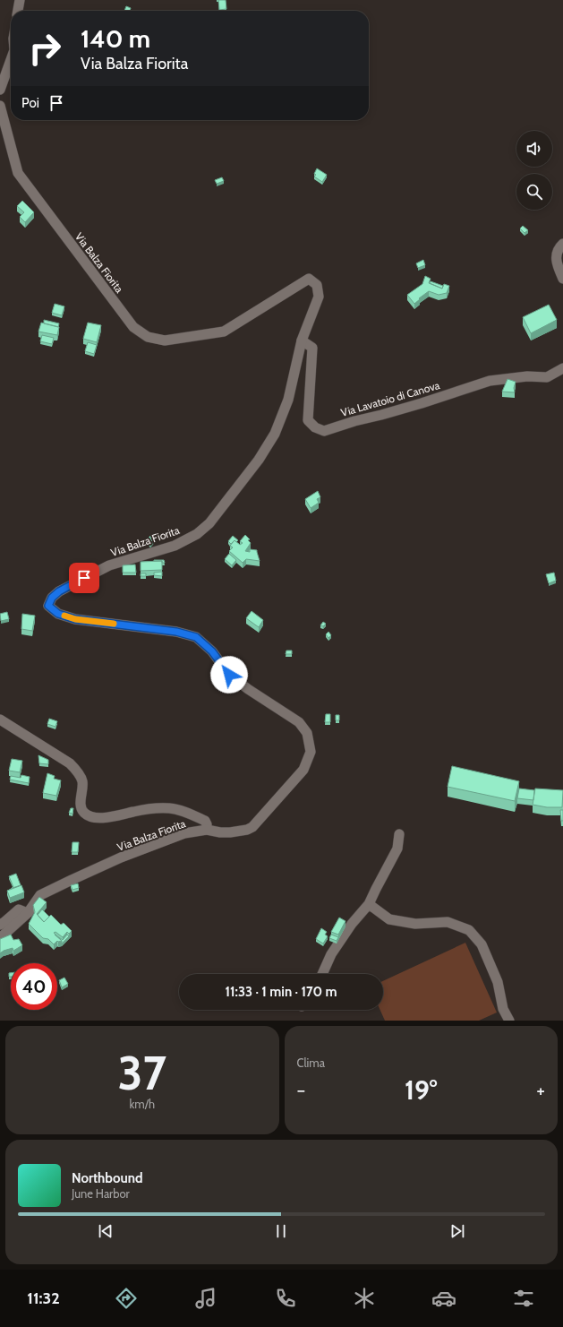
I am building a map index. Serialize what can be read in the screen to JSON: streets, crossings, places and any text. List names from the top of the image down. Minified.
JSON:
{"streets":{"street":["Via Balza Fiorita","Via Lavatoio di Canova"]},"crossings":[["Via Balza Fiorita","Via Lavatoio di Canova"]],"page":{"turn":["140 m","Via Balza Fiorita"],"then":"Poi","limit":"40","trip":"11:33 · 1 min · 170 m","tile":[["37","km/h"],"Clima"],"heat":["−","19°","+"],"song":["Northbound","June Harbor"],"tabs":"11:32"}}
